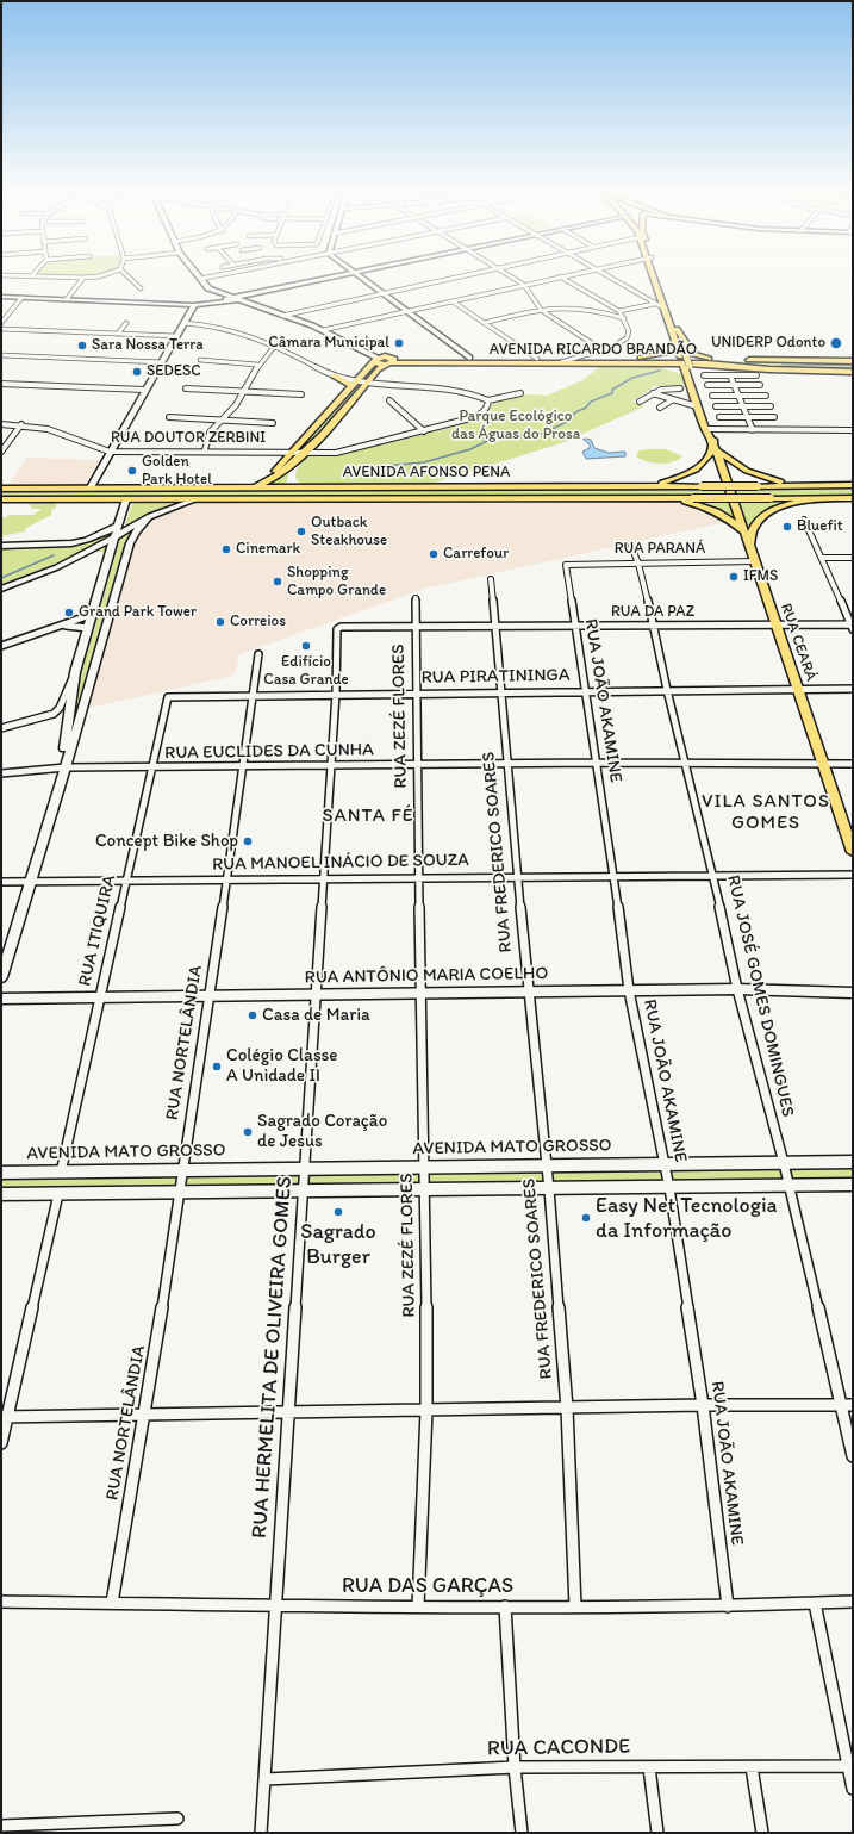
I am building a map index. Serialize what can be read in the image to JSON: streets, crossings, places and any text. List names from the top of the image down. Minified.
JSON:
{"streets":{"main road":["AVENIDA RICARDO BRANDÃO","AVENIDA AFONSO PENA","RUA CEARÁ"],"street":["RUA DOUTOR ZERBINI","RUA PARANÁ","RUA DA PAZ","RUA PIRATININGA","RUA JOÃO AKAMINE","RUA ZEZÉ FLORES","RUA EUCLIDES DA CUNHA","RUA FREDERICO SOARES","RUA MANOEL INÁCIO DE SOUZA","RUA ITIQUIRA","RUA ANTÔNIO MARIA COELHO","RUA JOSÉ GOMES DOMINGUES","RUA NORTELÂNDIA","AVENIDA MATO GROSSO","RUA HERMELITA DE OLIVEIRA GOMES","RUA DAS GARÇAS","RUA CACONDE"]},"crossings":[["RUA PARANÁ","RUA CEARÁ"],["RUA PARANÁ","RUA JOÃO AKAMINE"],["RUA PARANÁ","RUA JOSÉ GOMES DOMINGUES"],["RUA DA PAZ","RUA CEARÁ"],["RUA DA PAZ","RUA JOÃO AKAMINE"],["RUA DA PAZ","RUA ZEZÉ FLORES"],["RUA DA PAZ","RUA FREDERICO SOARES"],["RUA DA PAZ","RUA JOSÉ GOMES DOMINGUES"],["RUA DA PAZ","RUA HERMELITA DE OLIVEIRA GOMES"],["RUA CEARÁ","RUA PIRATININGA"],["RUA CEARÁ","RUA EUCLIDES DA CUNHA"],["RUA PIRATININGA","RUA JOÃO AKAMINE"],["RUA PIRATININGA","RUA ZEZÉ FLORES"],["RUA PIRATININGA","RUA FREDERICO SOARES"],["RUA PIRATININGA","RUA ITIQUIRA"],["RUA PIRATININGA","RUA JOSÉ GOMES DOMINGUES"],["RUA PIRATININGA","RUA NORTELÂNDIA"],["RUA PIRATININGA","RUA HERMELITA DE OLIVEIRA GOMES"],["RUA JOÃO AKAMINE","RUA EUCLIDES DA CUNHA"],["RUA JOÃO AKAMINE","RUA MANOEL INÁCIO DE SOUZA"],["RUA JOÃO AKAMINE","RUA ANTÔNIO MARIA COELHO"],["RUA JOÃO AKAMINE","AVENIDA MATO GROSSO"],["RUA JOÃO AKAMINE","RUA DAS GARÇAS"],["RUA ZEZÉ FLORES","RUA EUCLIDES DA CUNHA"],["RUA ZEZÉ FLORES","RUA MANOEL INÁCIO DE SOUZA"],["RUA ZEZÉ FLORES","RUA ANTÔNIO MARIA COELHO"],["RUA ZEZÉ FLORES","AVENIDA MATO GROSSO"],["RUA ZEZÉ FLORES","RUA DAS GARÇAS"],["RUA EUCLIDES DA CUNHA","RUA FREDERICO SOARES"],["RUA EUCLIDES DA CUNHA","RUA ITIQUIRA"],["RUA EUCLIDES DA CUNHA","RUA JOSÉ GOMES DOMINGUES"],["RUA EUCLIDES DA CUNHA","RUA NORTELÂNDIA"],["RUA EUCLIDES DA CUNHA","RUA HERMELITA DE OLIVEIRA GOMES"],["RUA FREDERICO SOARES","RUA MANOEL INÁCIO DE SOUZA"],["RUA FREDERICO SOARES","RUA ANTÔNIO MARIA COELHO"],["RUA FREDERICO SOARES","AVENIDA MATO GROSSO"],["RUA FREDERICO SOARES","RUA DAS GARÇAS"],["RUA MANOEL INÁCIO DE SOUZA","RUA ITIQUIRA"],["RUA MANOEL INÁCIO DE SOUZA","RUA JOSÉ GOMES DOMINGUES"],["RUA MANOEL INÁCIO DE SOUZA","RUA NORTELÂNDIA"],["RUA MANOEL INÁCIO DE SOUZA","RUA HERMELITA DE OLIVEIRA GOMES"],["RUA ITIQUIRA","RUA ANTÔNIO MARIA COELHO"],["RUA ITIQUIRA","AVENIDA MATO GROSSO"],["RUA ANTÔNIO MARIA COELHO","RUA JOSÉ GOMES DOMINGUES"],["RUA ANTÔNIO MARIA COELHO","RUA NORTELÂNDIA"],["RUA ANTÔNIO MARIA COELHO","RUA HERMELITA DE OLIVEIRA GOMES"],["RUA JOSÉ GOMES DOMINGUES","AVENIDA MATO GROSSO"],["RUA NORTELÂNDIA","AVENIDA MATO GROSSO"],["RUA NORTELÂNDIA","RUA DAS GARÇAS"],["AVENIDA MATO GROSSO","RUA HERMELITA DE OLIVEIRA GOMES"],["RUA HERMELITA DE OLIVEIRA GOMES","RUA DAS GARÇAS"],["RUA HERMELITA DE OLIVEIRA GOMES","RUA CACONDE"]],"districts":["VILA SANTOS GOMES","SANTA FÉ"],"parks":["Parque Ecológico das Águas do Prosa"],"places":["Câmara Municipal","UNIDERP Odonto","Sara Nossa Terra","SEDESC","Golden Park Hotel","Bluefit","Outback Steakhouse","Cinemark","Carrefour","IFMS","Shopping Campo Grande","Grand Park Tower","Correios","Edifício Casa Grande","Concept Bike Shop","Casa de Maria","Colégio Classe A Unidade II","Sagrado Coração de Jesus","Sagrado Burger","Easy Net Tecnologia da Informação"]}
